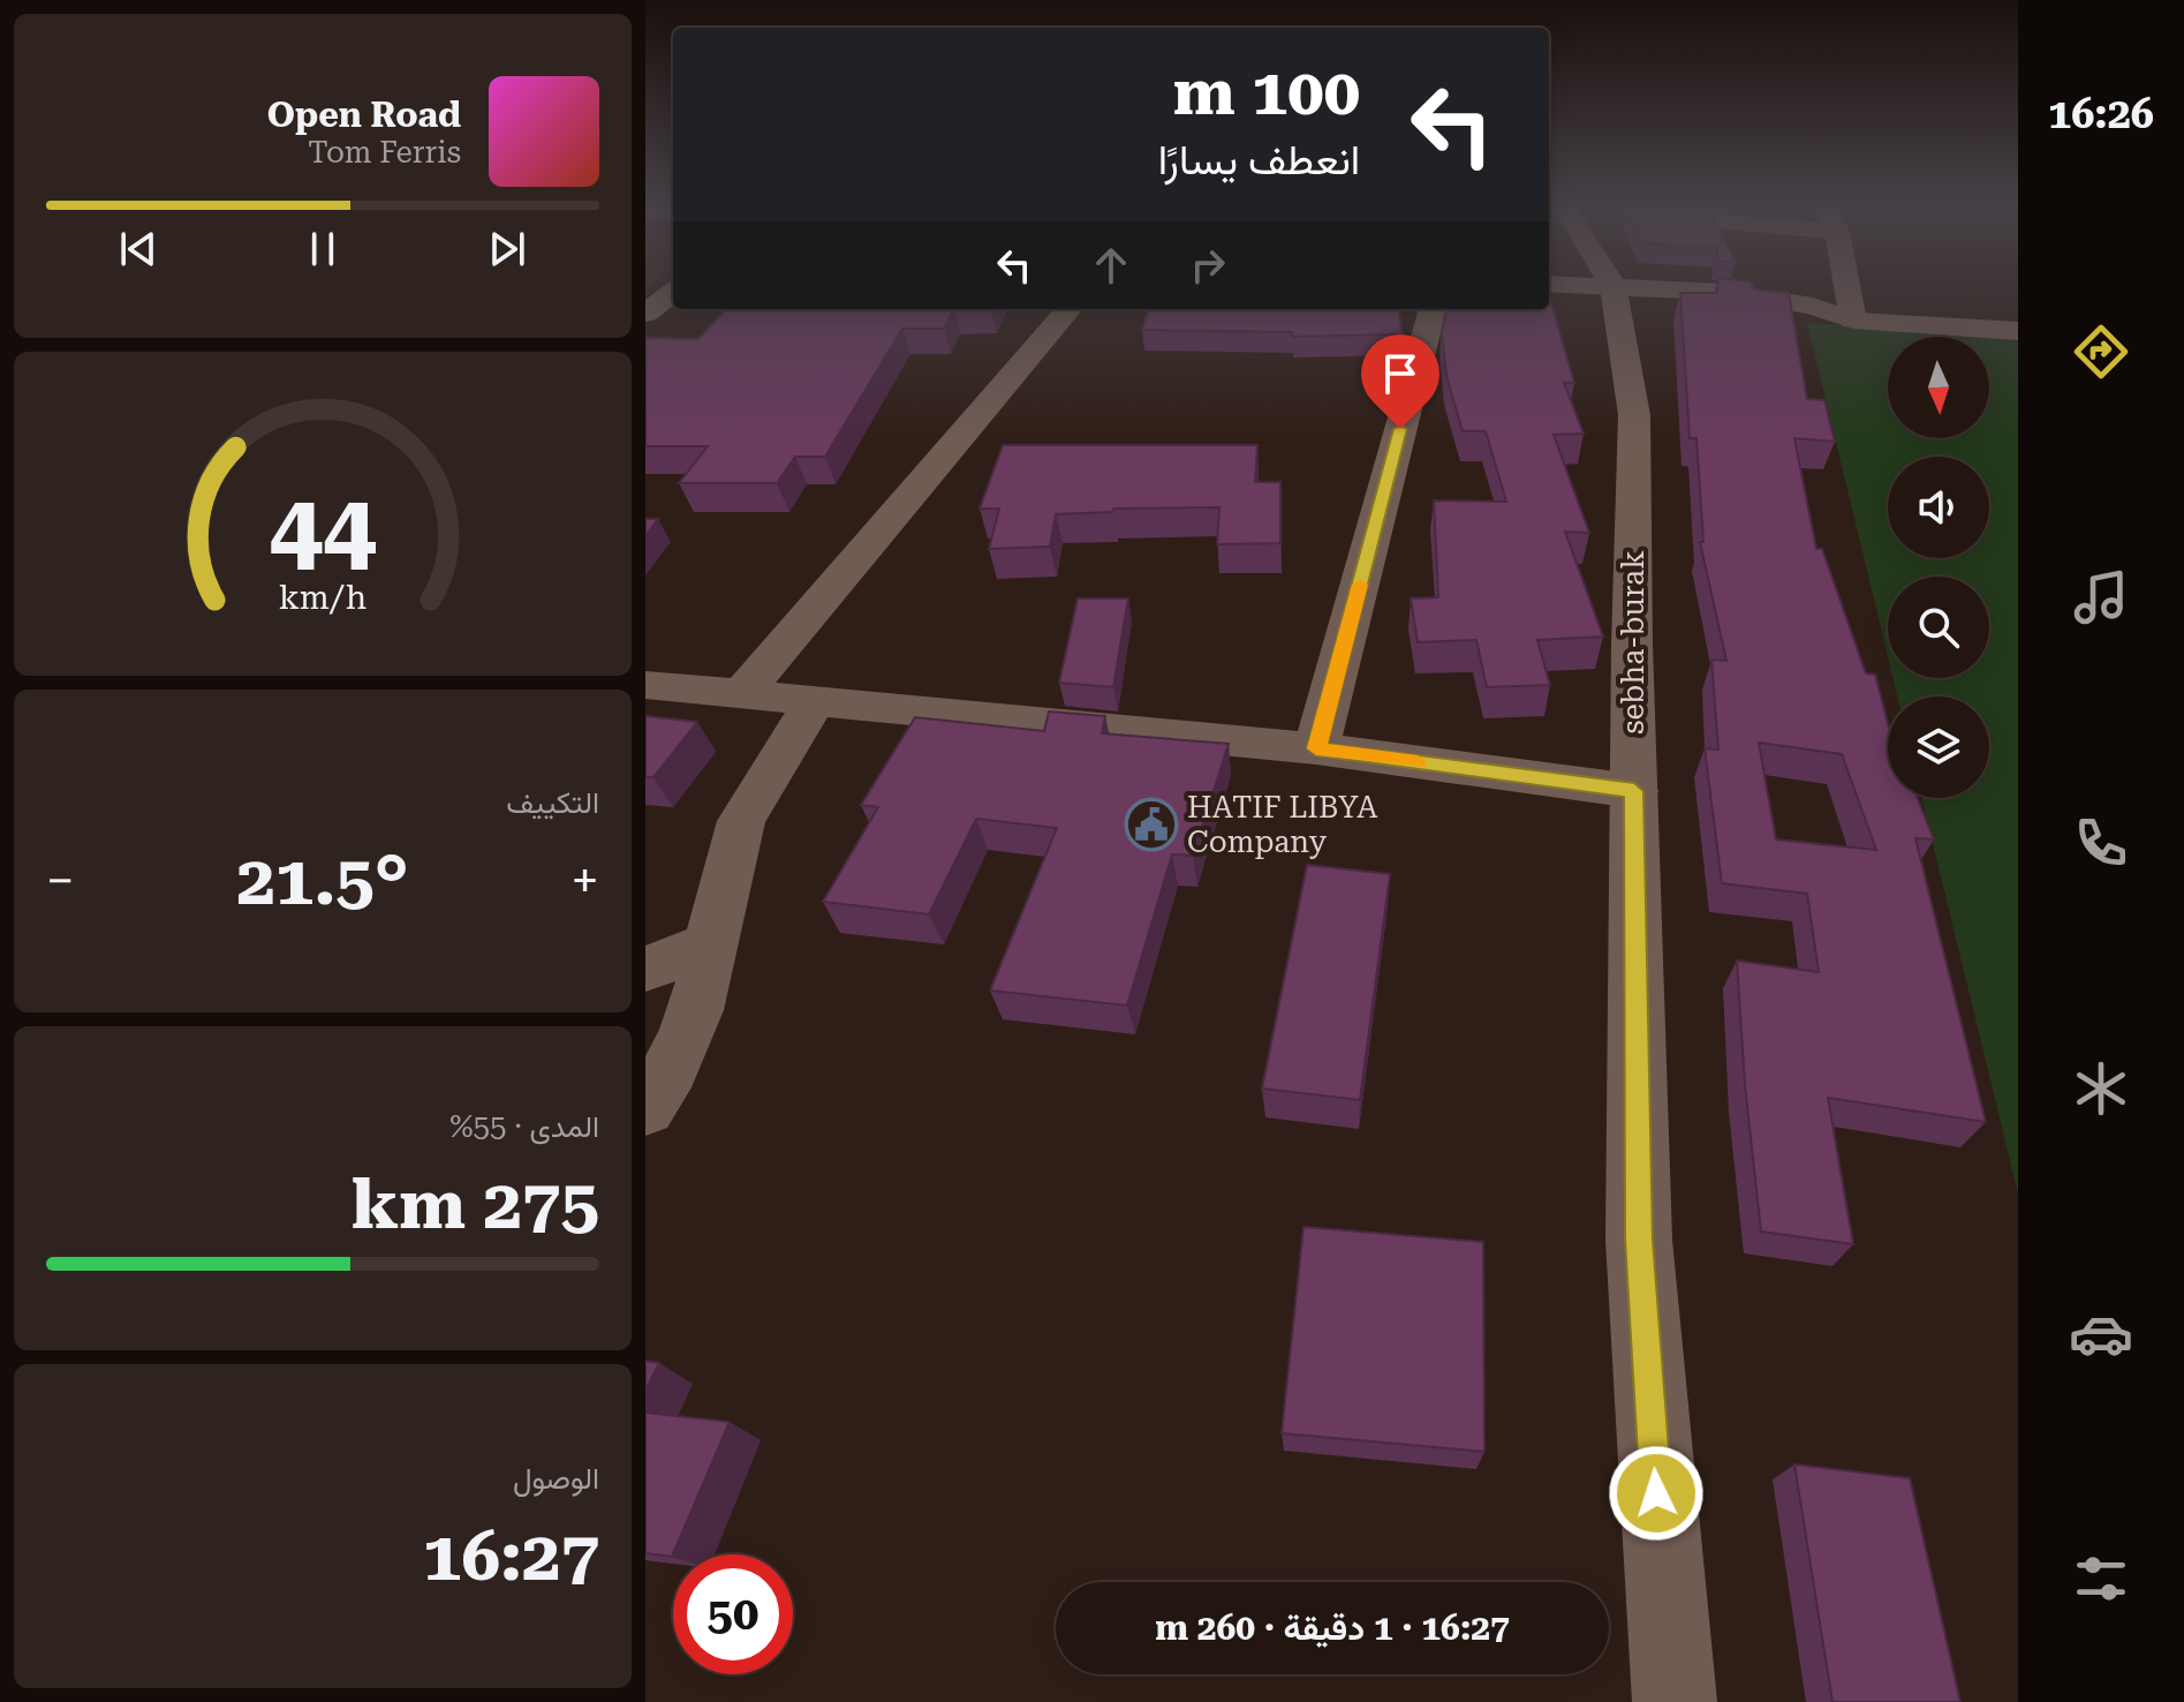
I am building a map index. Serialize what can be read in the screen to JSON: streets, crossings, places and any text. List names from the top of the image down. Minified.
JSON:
{"streets":{"street":["sebha-burak"]},"places":{"public building":["HATIF LIBYA Company"]},"north":"bottom","page":{"tabs":"16:26","turn":["100 m","انعطف يسارًا"],"song":["Open Road","Tom Ferris"],"tile":["التكييف",["المدى · 55%","275 km"],["الوصول","16:27"]],"heat":["−","21.5°","+"],"limit":"50","trip":"16:27 · 1 دقيقة · 260 m","gauge":["44","km/h"]}}
